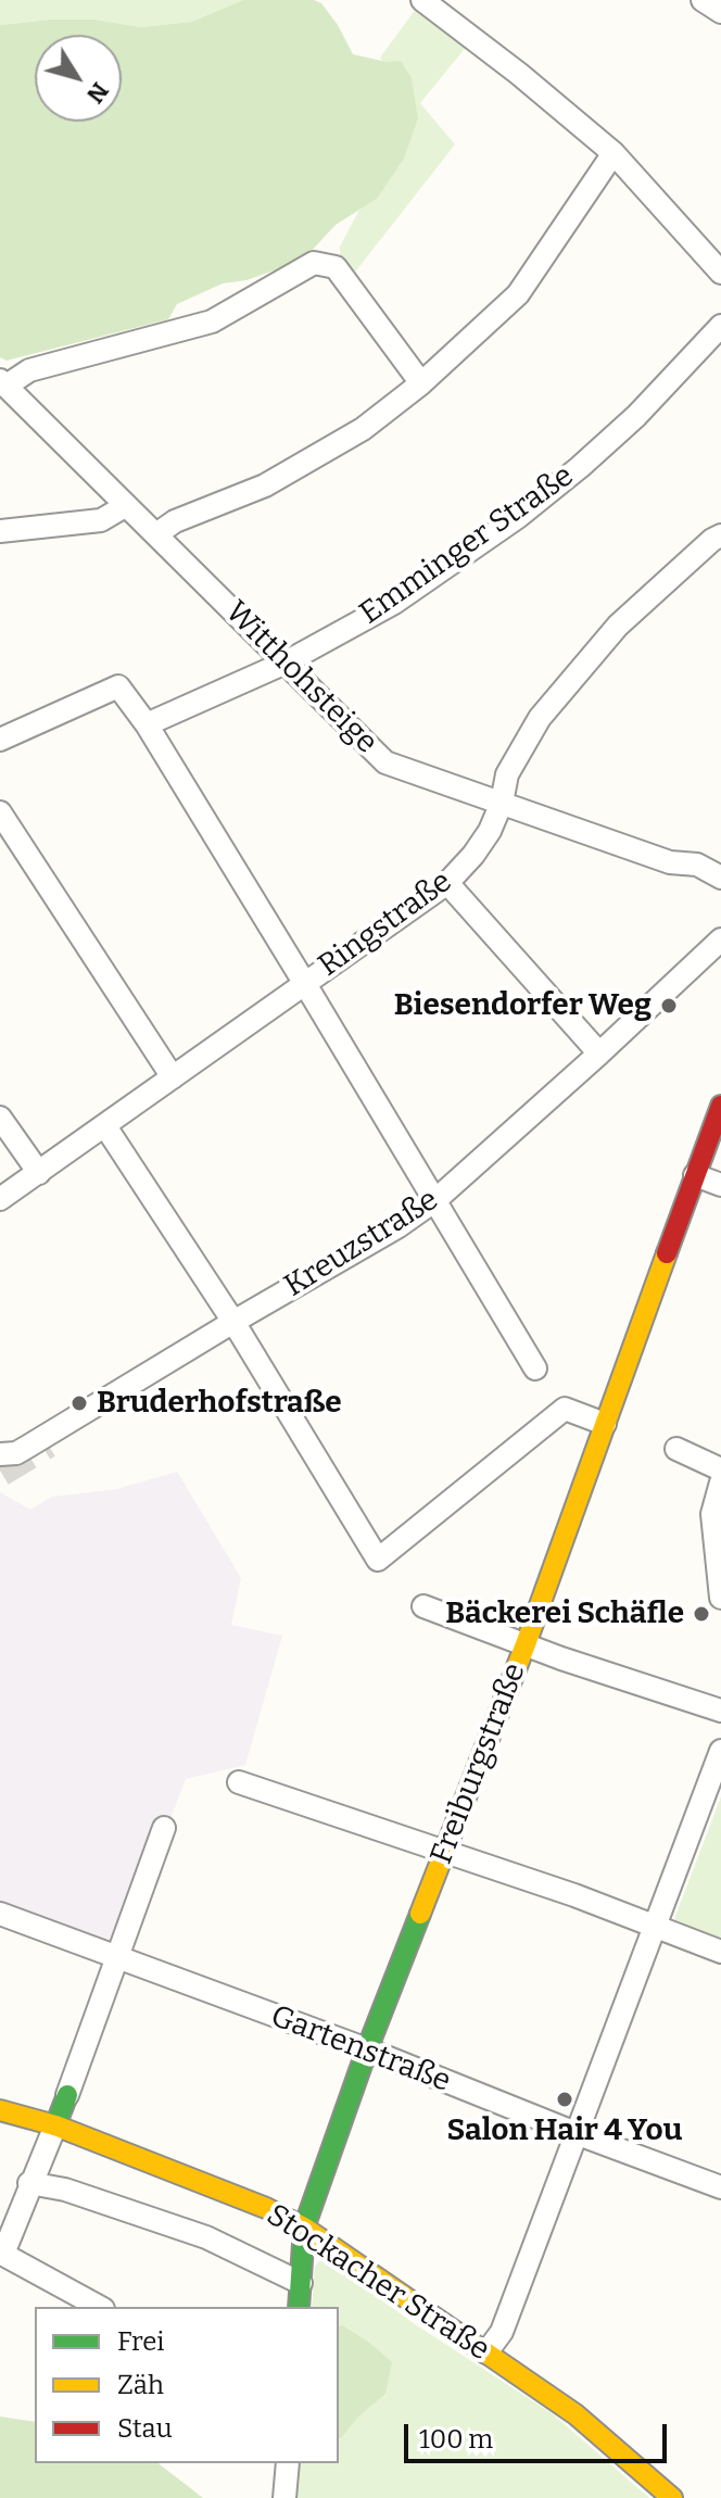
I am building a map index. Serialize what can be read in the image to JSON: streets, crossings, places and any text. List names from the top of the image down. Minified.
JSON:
{"streets":{"street":["Emminger Straße","Witthohsteige","Ringstraße","Kreuzstraße","Freiburgstraße","Gartenstraße","Stockacher Straße"]},"crossings":[["Emminger Straße","Witthohsteige"],["Witthohsteige","Ringstraße"],["Freiburgstraße","Gartenstraße"],["Freiburgstraße","Stockacher Straße"]],"places":["Biesendorfer Weg","Bruderhofstraße","Bäckerei Schäfle","Salon Hair 4 You"],"legend":["Frei","Zäh","Stau"],"scale_bar":"100 m","north":"bottom right"}
